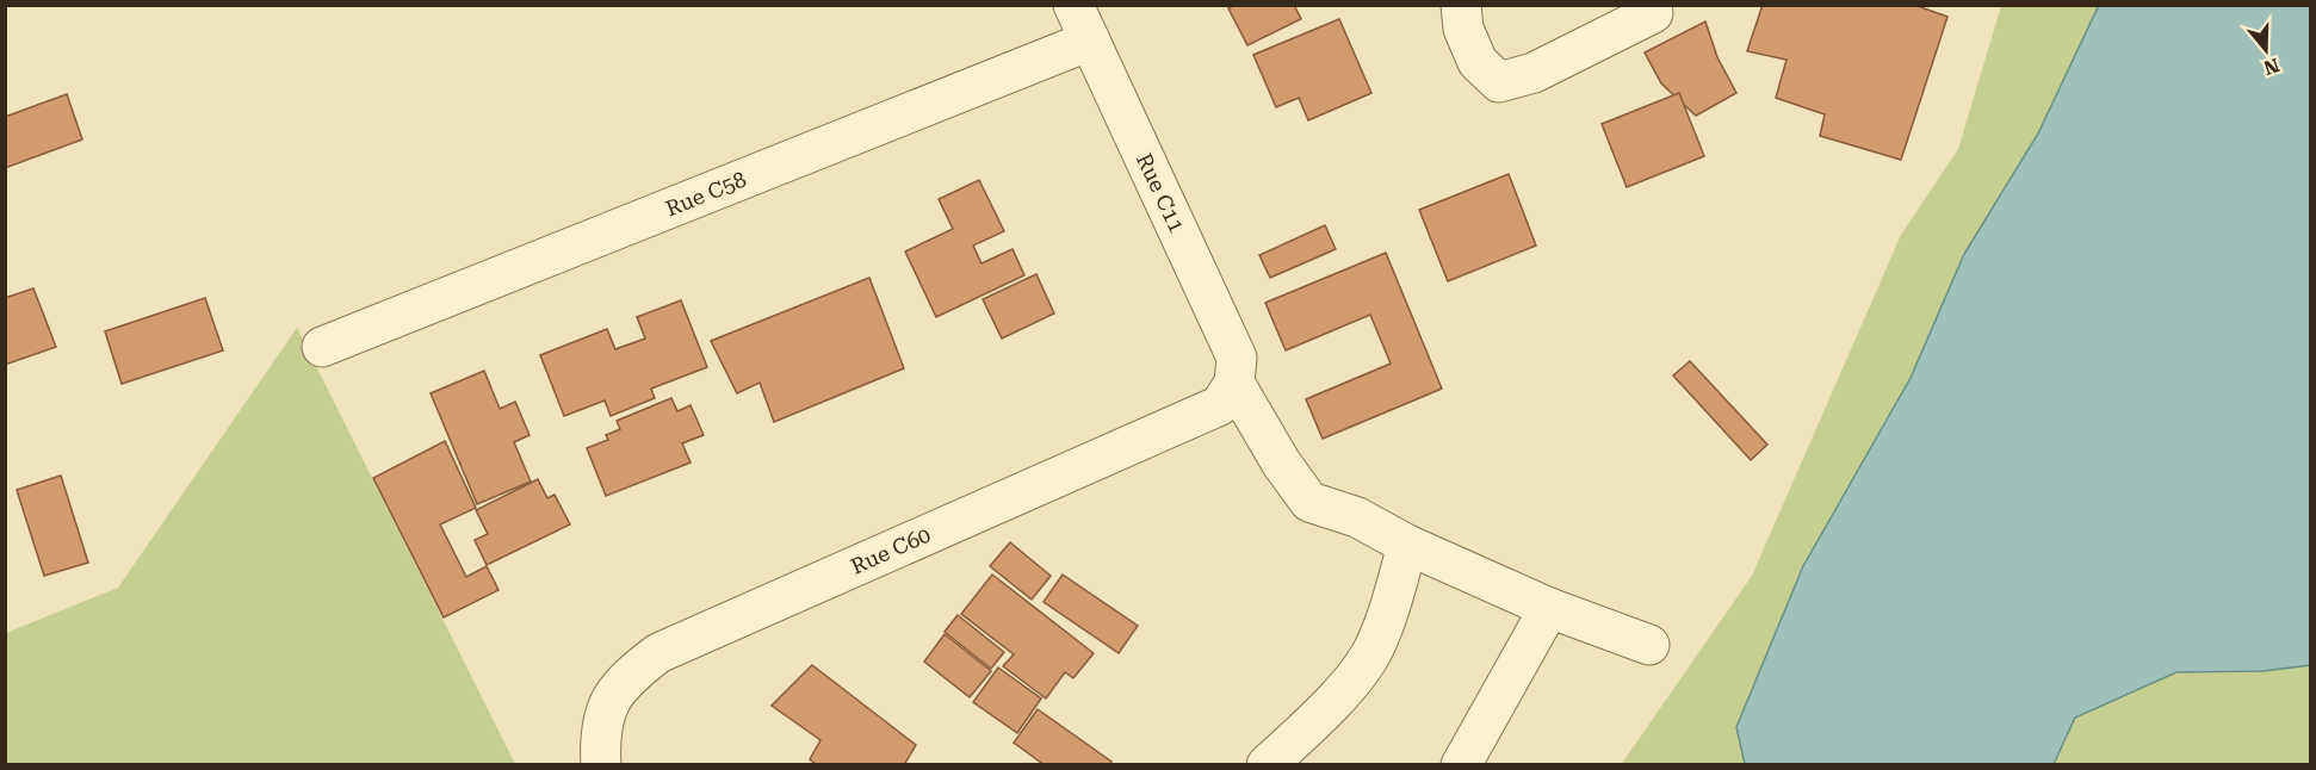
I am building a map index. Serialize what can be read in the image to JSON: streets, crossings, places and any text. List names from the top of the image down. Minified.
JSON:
{"streets":{"street":["Rue C11","Rue C58","Rue C60"]},"crossings":[["Rue C11","Rue C58"],["Rue C11","Rue C60"]],"north":"bottom"}
